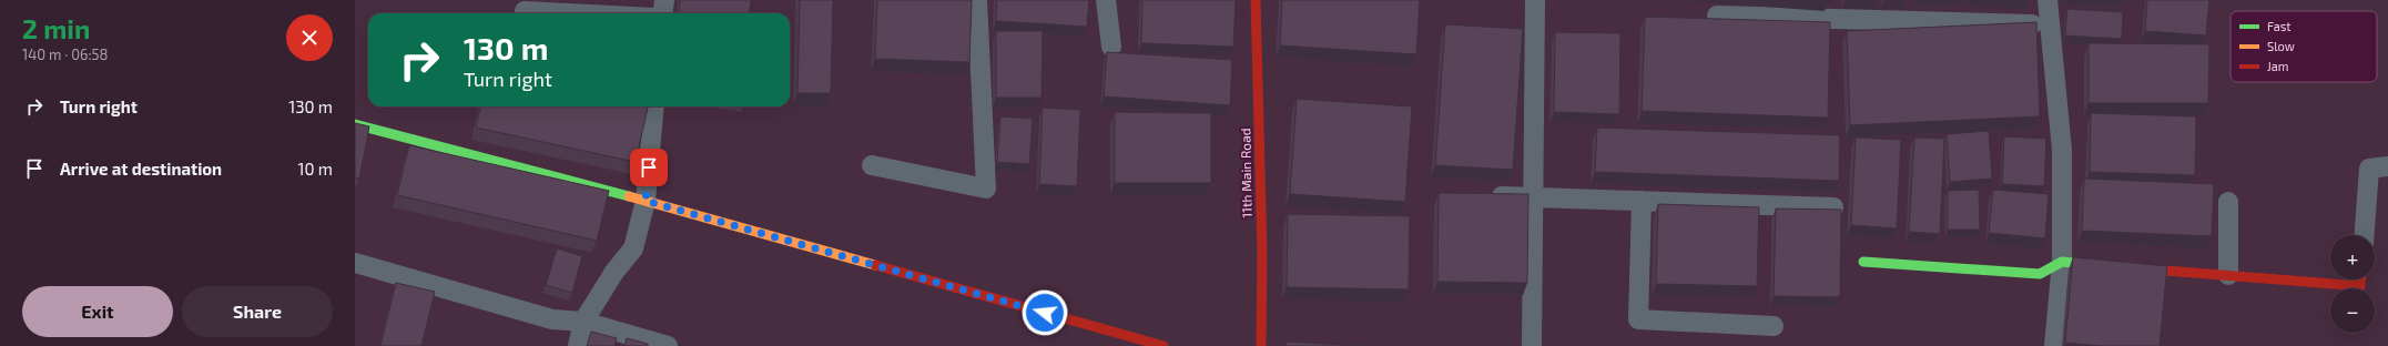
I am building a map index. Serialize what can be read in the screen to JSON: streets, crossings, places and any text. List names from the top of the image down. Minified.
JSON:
{"streets":{"street":["11th Main Road"]},"legend":["Fast","Slow","Jam"],"page":{"heading":["2 min","140 m · 06:58"],"turn":["130 m","Turn right"],"list":[{"name":"Turn right","value":"130 m"},{"name":"Arrive at destination","value":"10 m"}],"map_buttons":["+","−"],"buttons":["Exit","Share"]}}
